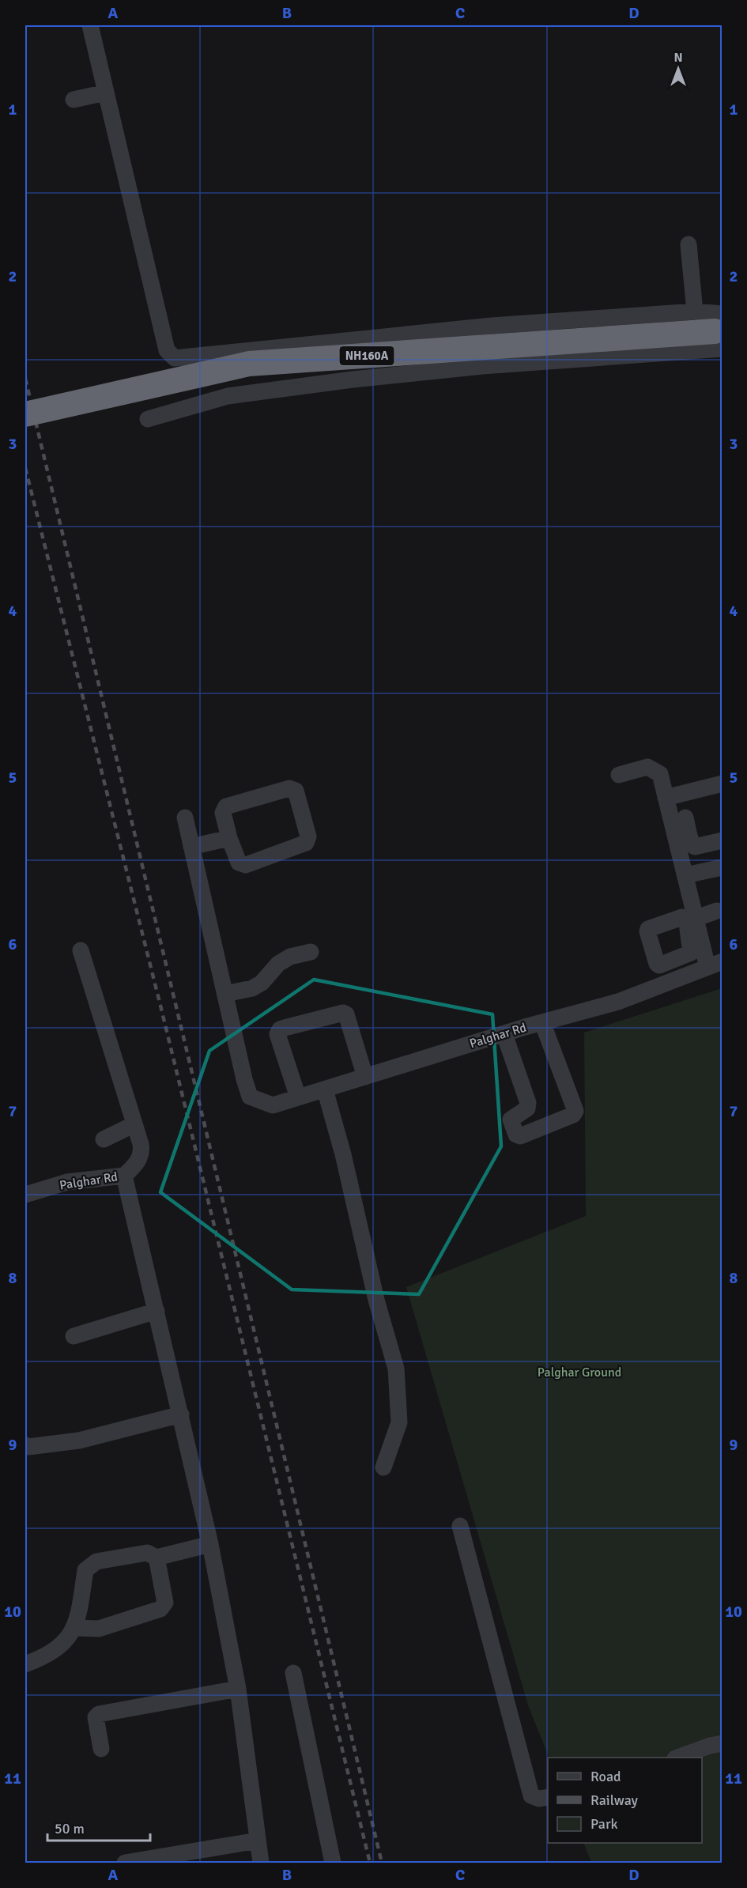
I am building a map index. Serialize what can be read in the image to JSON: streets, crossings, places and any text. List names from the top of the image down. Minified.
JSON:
{"streets":{"highway":["NH160A"],"street":["Palghar Rd"]},"parks":["Palghar Ground"],"legend":["Road","Railway","Park"],"scale_bar":"50 m","north":"top","grid":{"columns":["A","B","C","D"],"rows":["1","2","3","4","5","6","7","8","9","10","11"]}}
